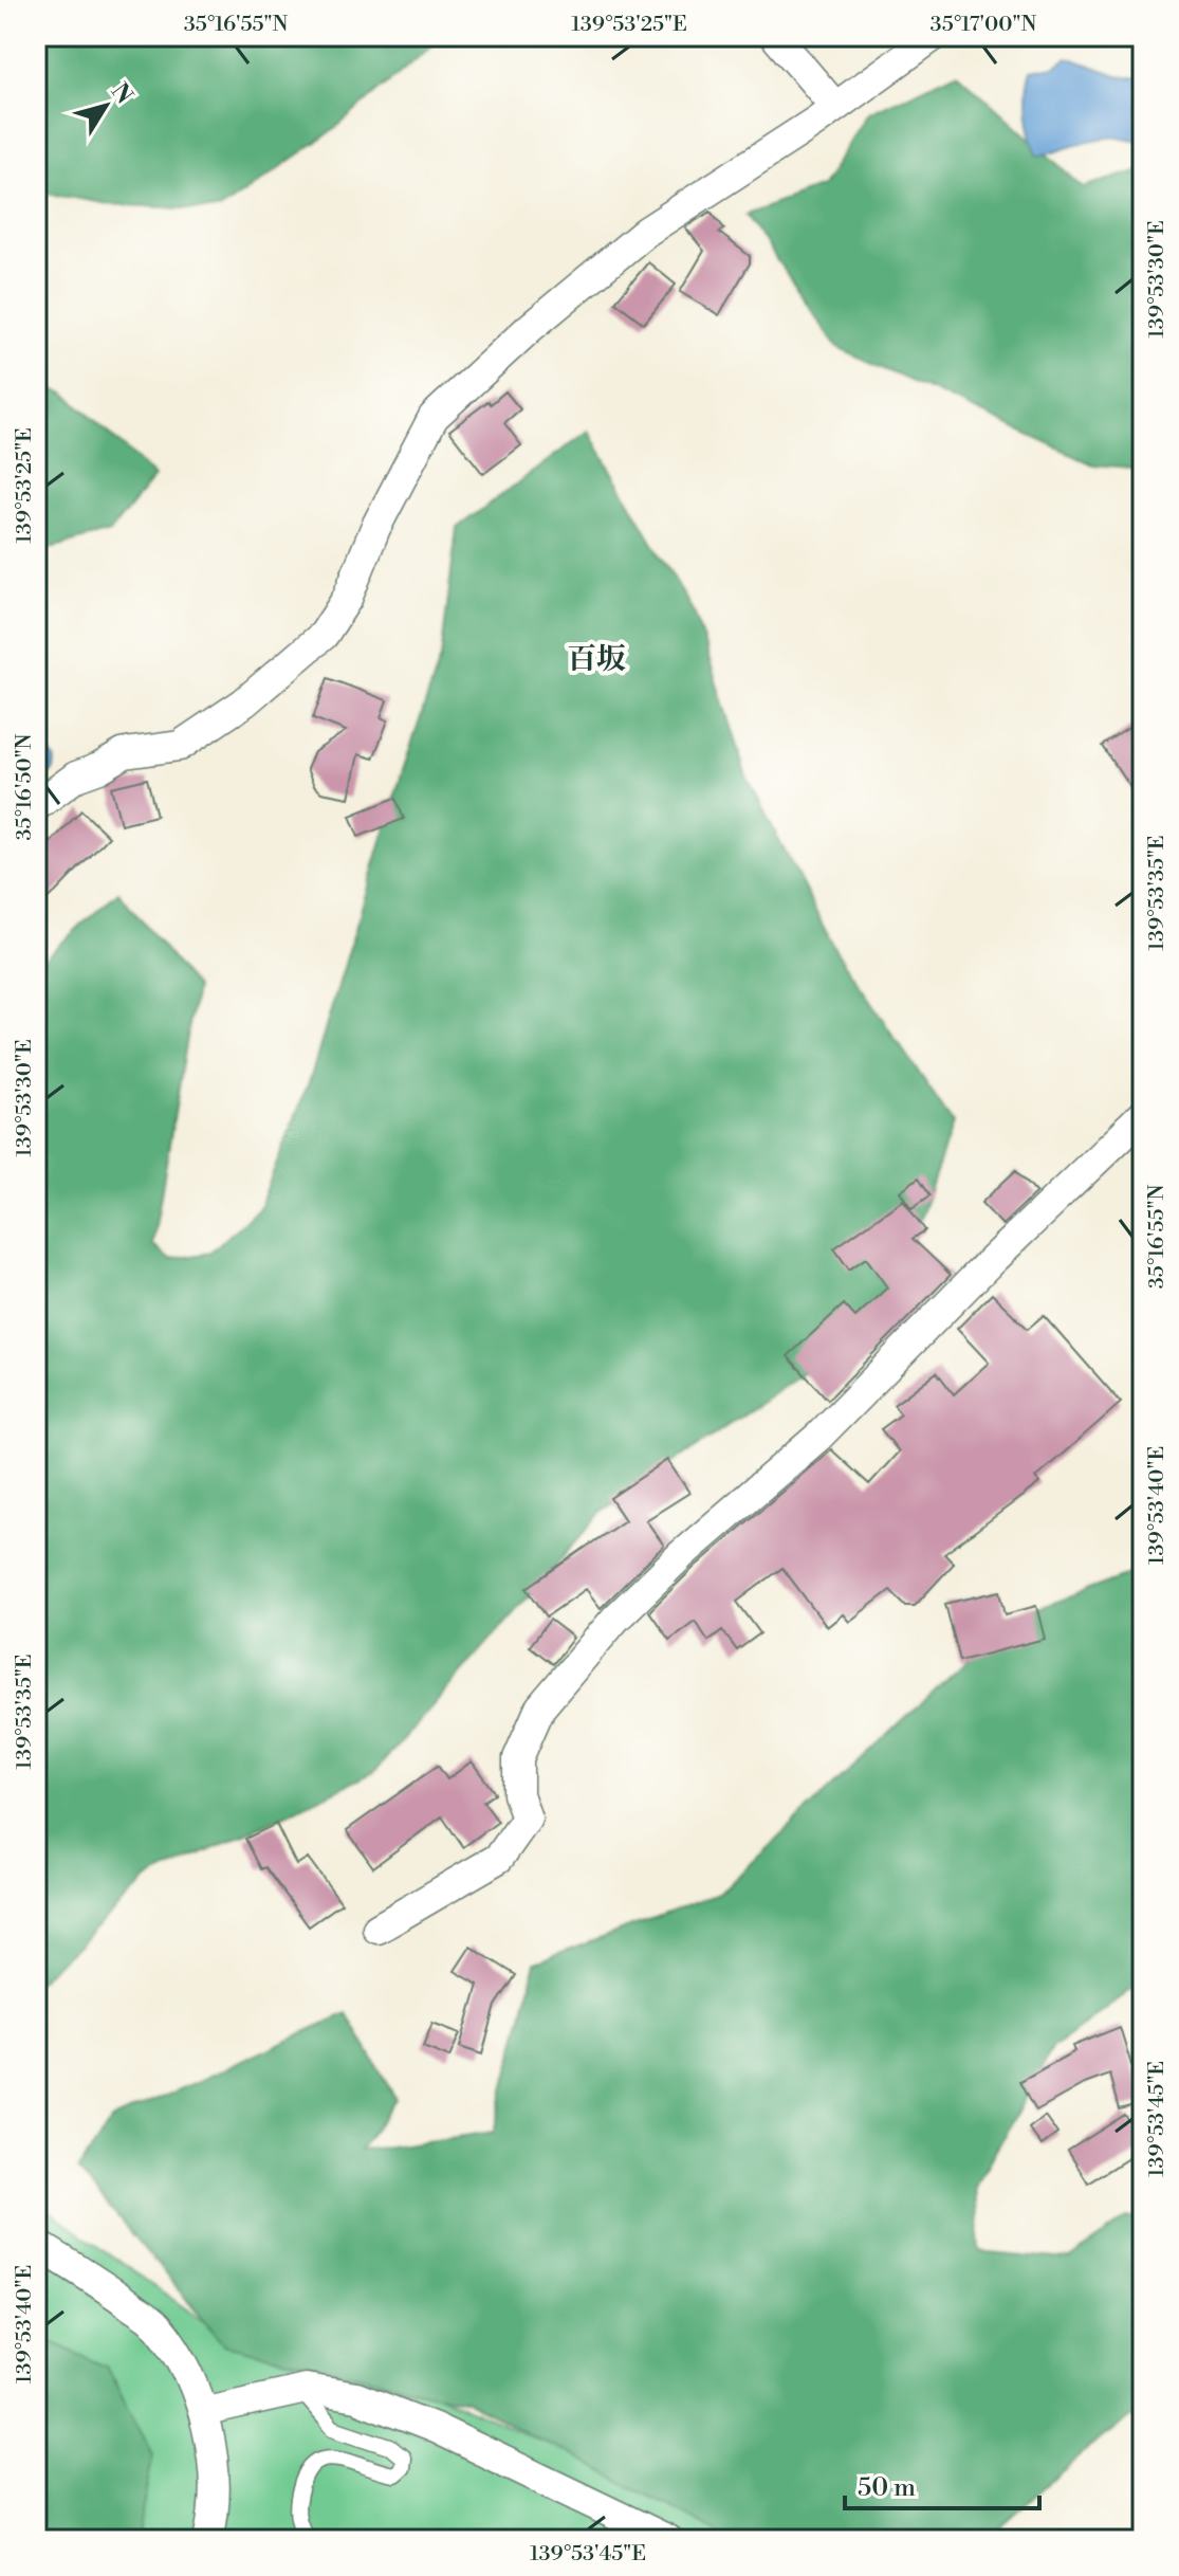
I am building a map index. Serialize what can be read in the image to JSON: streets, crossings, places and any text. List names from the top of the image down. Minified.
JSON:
{"districts":["百坂"],"scale_bar":"50 m","north":"top right","coordinates":["35°16'55\"N","139°53'25\"E","35°17'00\"N","139°53'30\"E","35°16'50\"N","139°53'35\"E","139°53'40\"E","139°53'45\"E"]}
